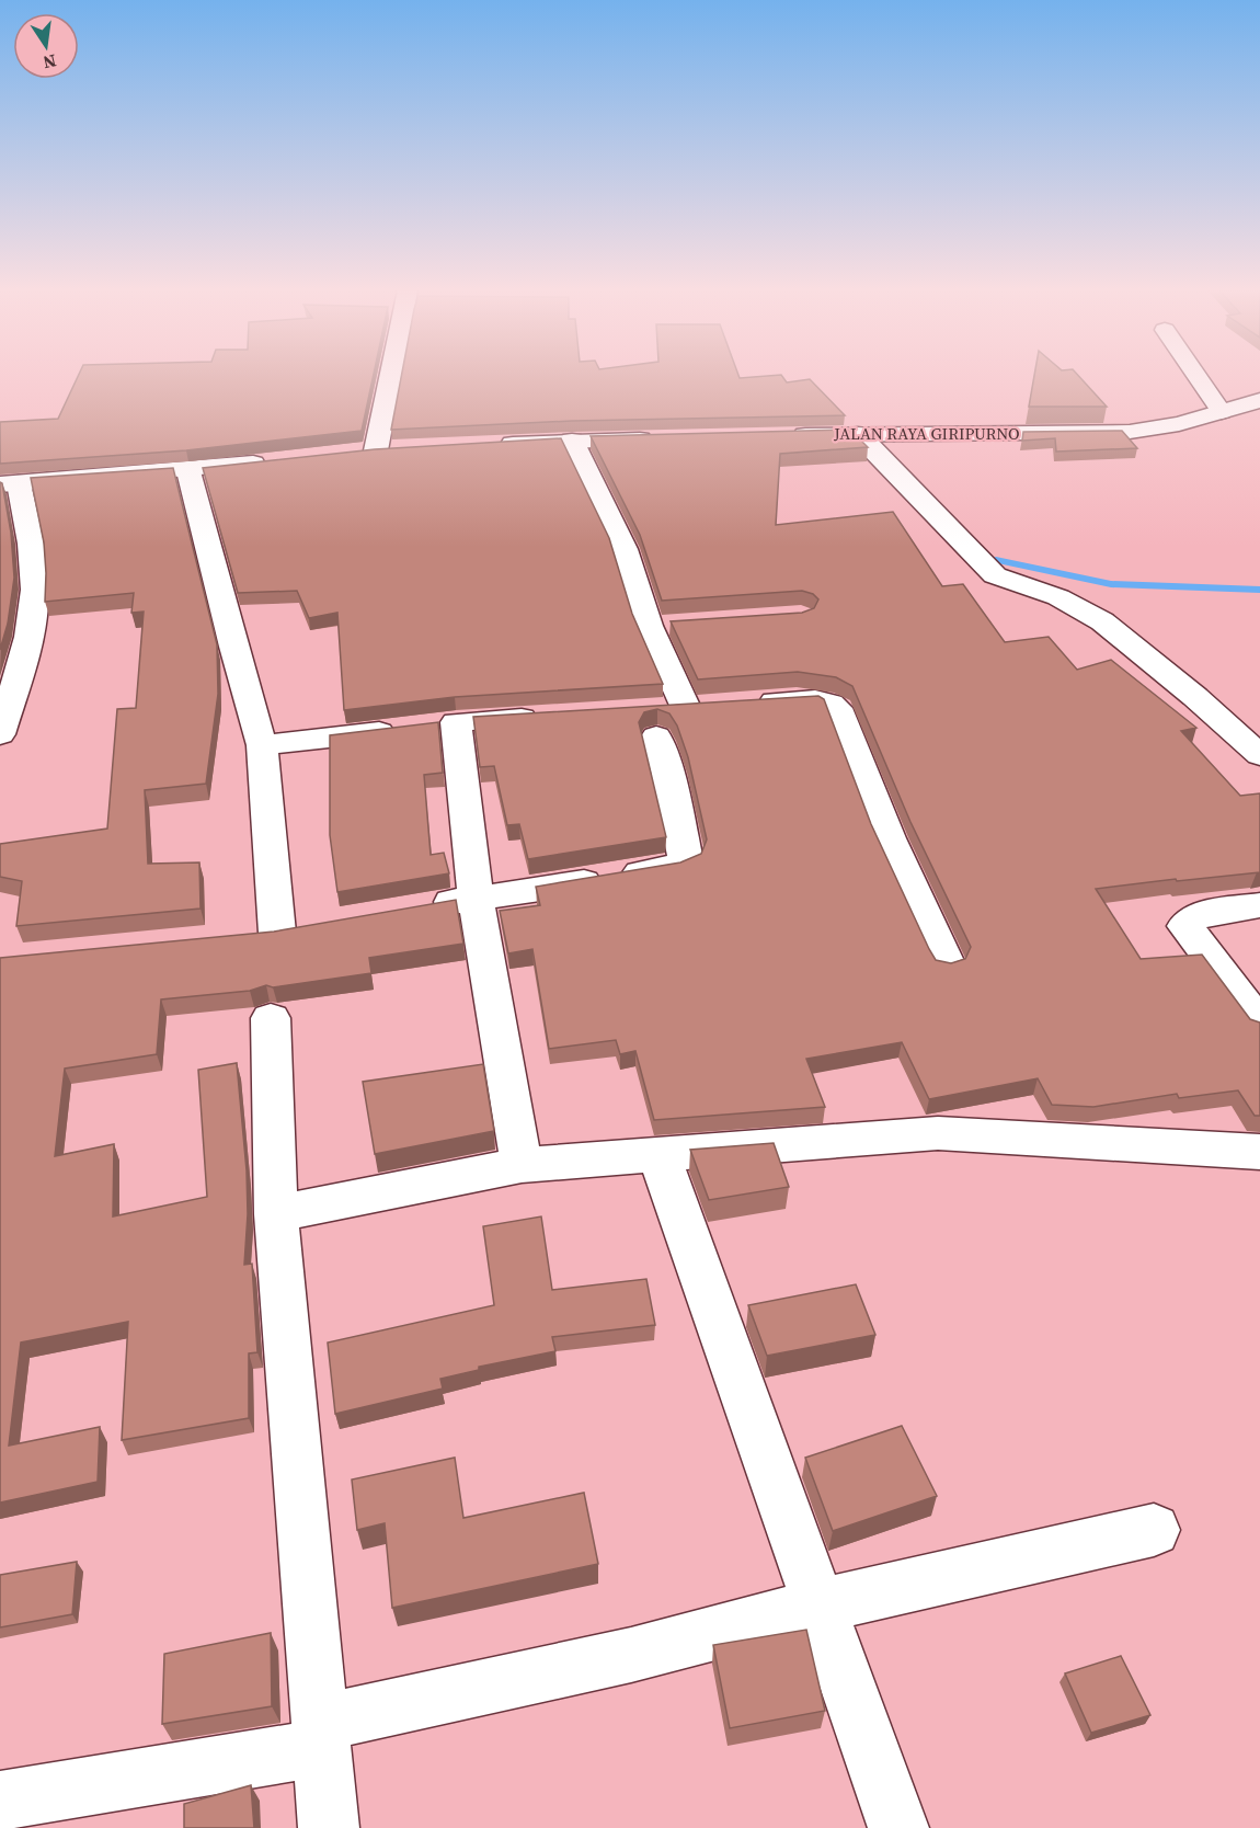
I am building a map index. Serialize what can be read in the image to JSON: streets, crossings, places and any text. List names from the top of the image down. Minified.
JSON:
{"streets":{"street":["JALAN RAYA GIRIPURNO"]},"north":"bottom"}
